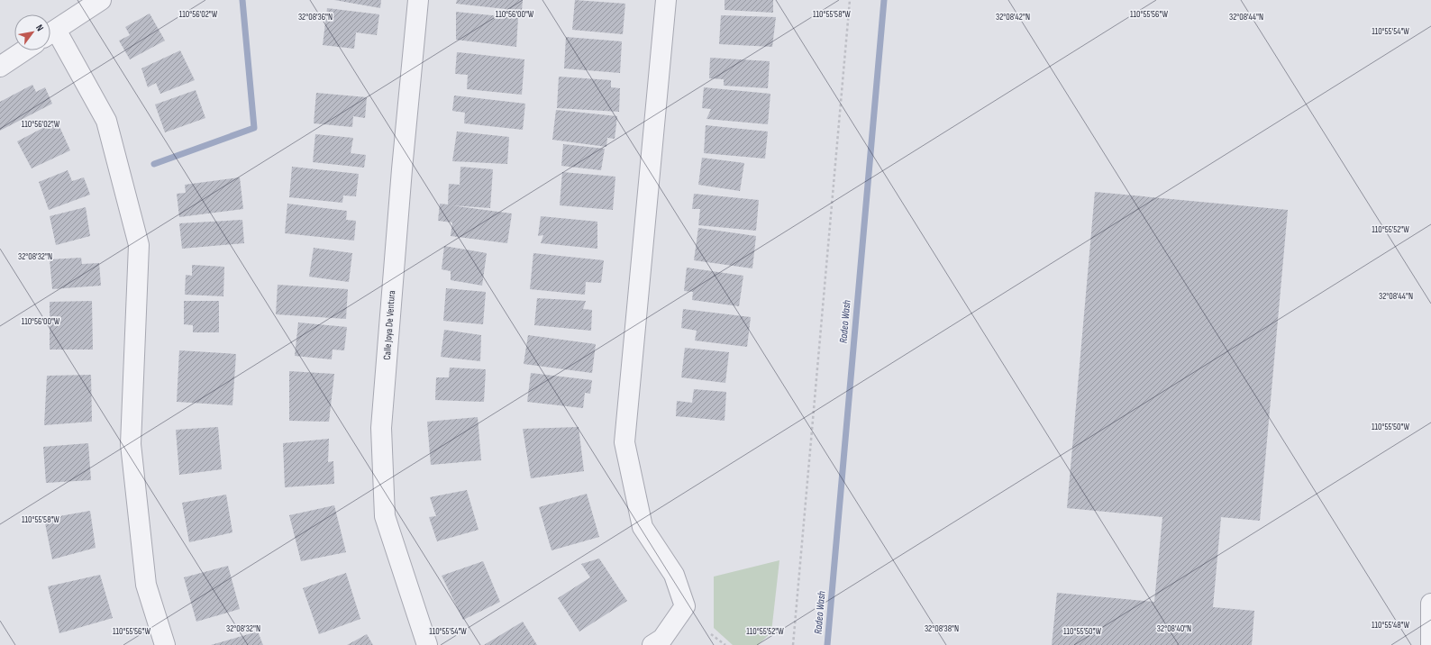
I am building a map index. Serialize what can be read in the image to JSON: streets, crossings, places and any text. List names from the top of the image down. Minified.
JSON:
{"streets":{"street":["Calle Joya De Ventura"]},"water":["Rodeo Wash"],"north":"top right","coordinates":["110°56'02\"W","110°56'00\"W","110°55'58\"W","110°55'56\"W","32°08'36\"N","32°08'42\"N","32°08'44\"N","110°55'54\"W","110°55'52\"W","32°08'32\"N","110°55'50\"W","110°55'48\"W","32°08'38\"N","32°08'40\"N"]}
